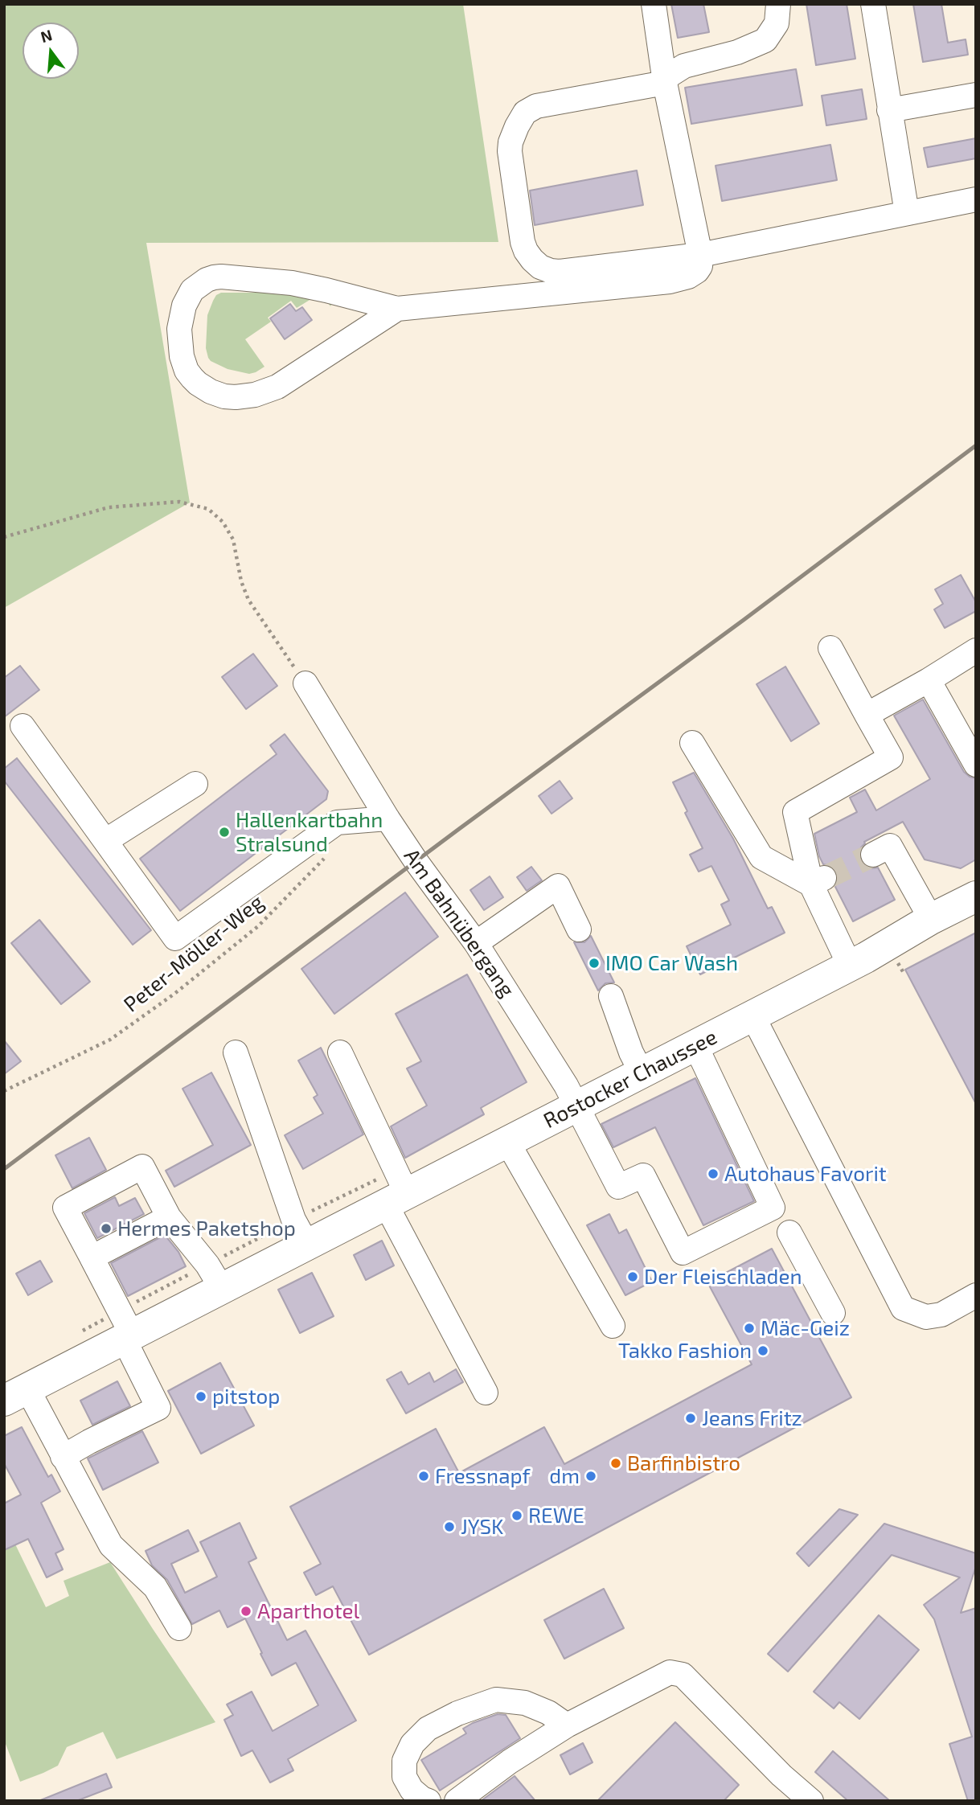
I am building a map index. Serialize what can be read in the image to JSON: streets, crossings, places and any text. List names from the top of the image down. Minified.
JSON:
{"streets":{"main road":["Rostocker Chaussee"],"street":["Am Bahnübergang"],"path":["Peter-Möller-Weg"]},"crossings":[["Am Bahnübergang","Rostocker Chaussee"]],"places":["Hallenkartbahn Stralsund","IMO Car Wash","Autohaus Favorit","Hermes Paketshop","Der Fleischladen","Mäc-Geiz","Takko Fashion","pitstop","Jeans Fritz","Barfinbistro","Fressnapf","dm","REWE","JYSK","Aparthotel"],"north":"top"}
